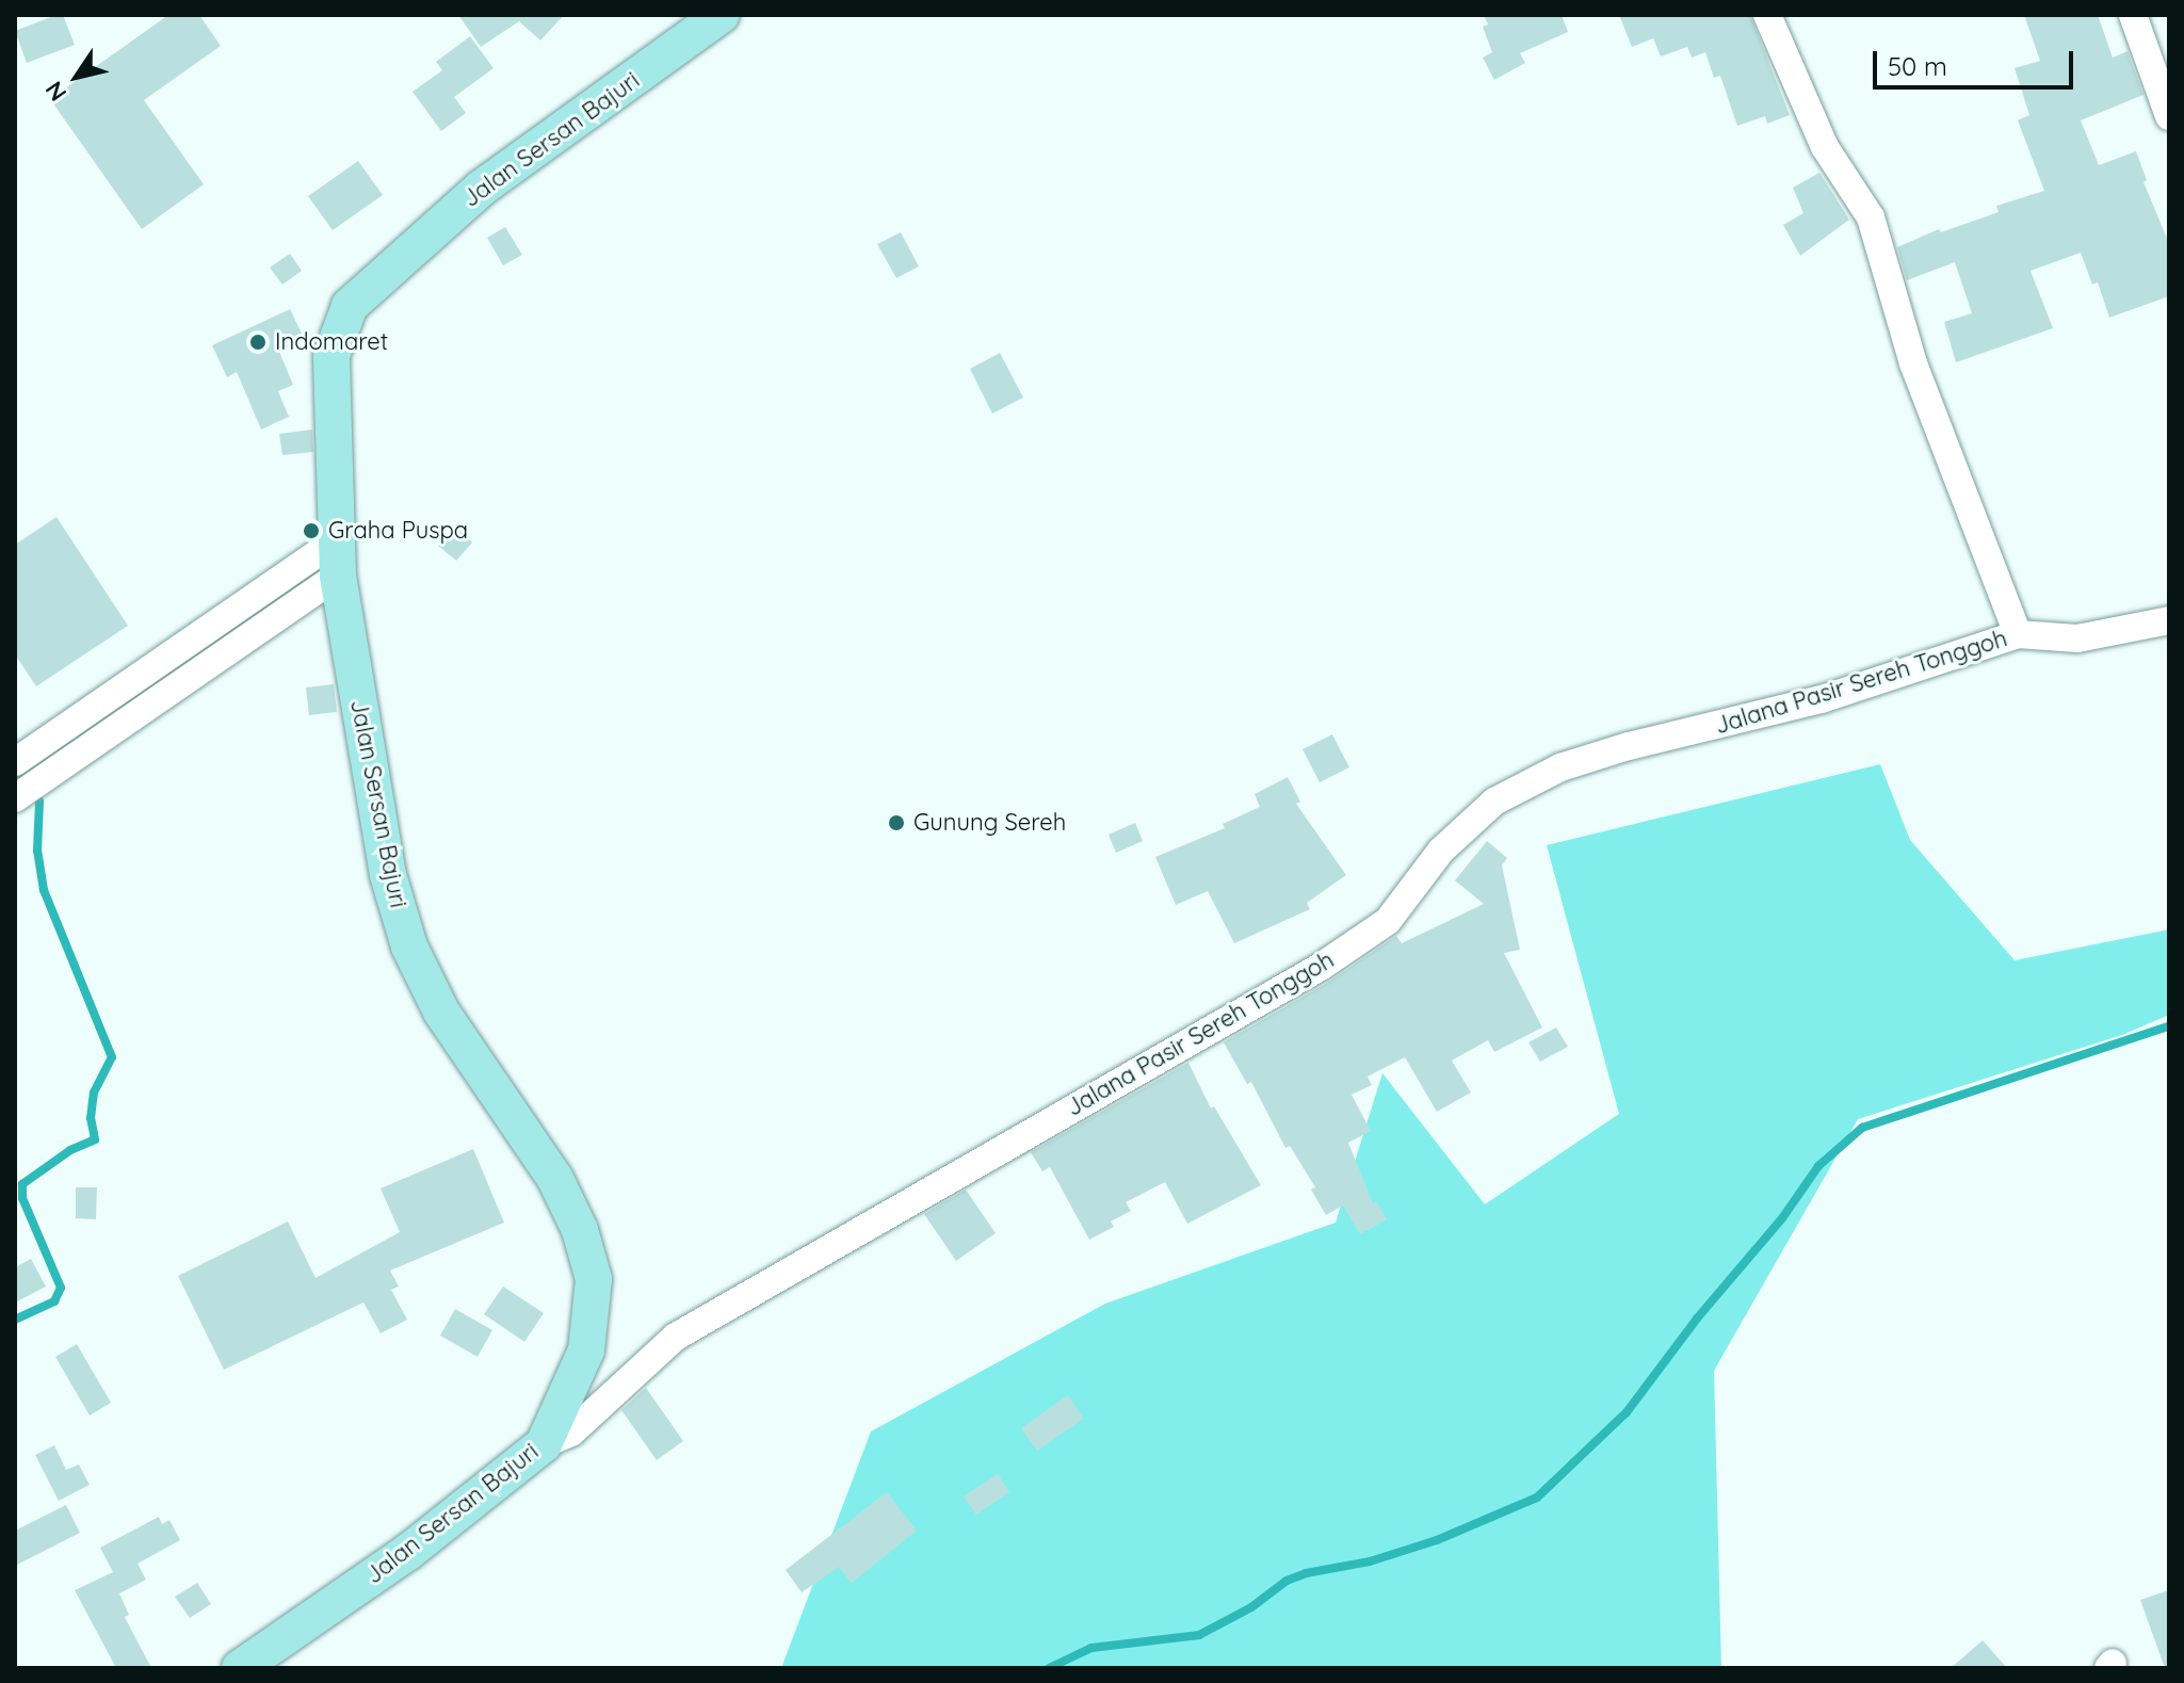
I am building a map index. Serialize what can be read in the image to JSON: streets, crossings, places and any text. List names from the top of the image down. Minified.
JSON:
{"streets":{"main road":["Jalan Sersan Bajuri"],"street":["Jalana Pasir Sereh Tonggoh"]},"crossings":[["Jalan Sersan Bajuri","Jalana Pasir Sereh Tonggoh"]],"places":["Indomaret","Graha Puspa","Gunung Sereh"],"scale_bar":"50 m","north":"bottom left"}
